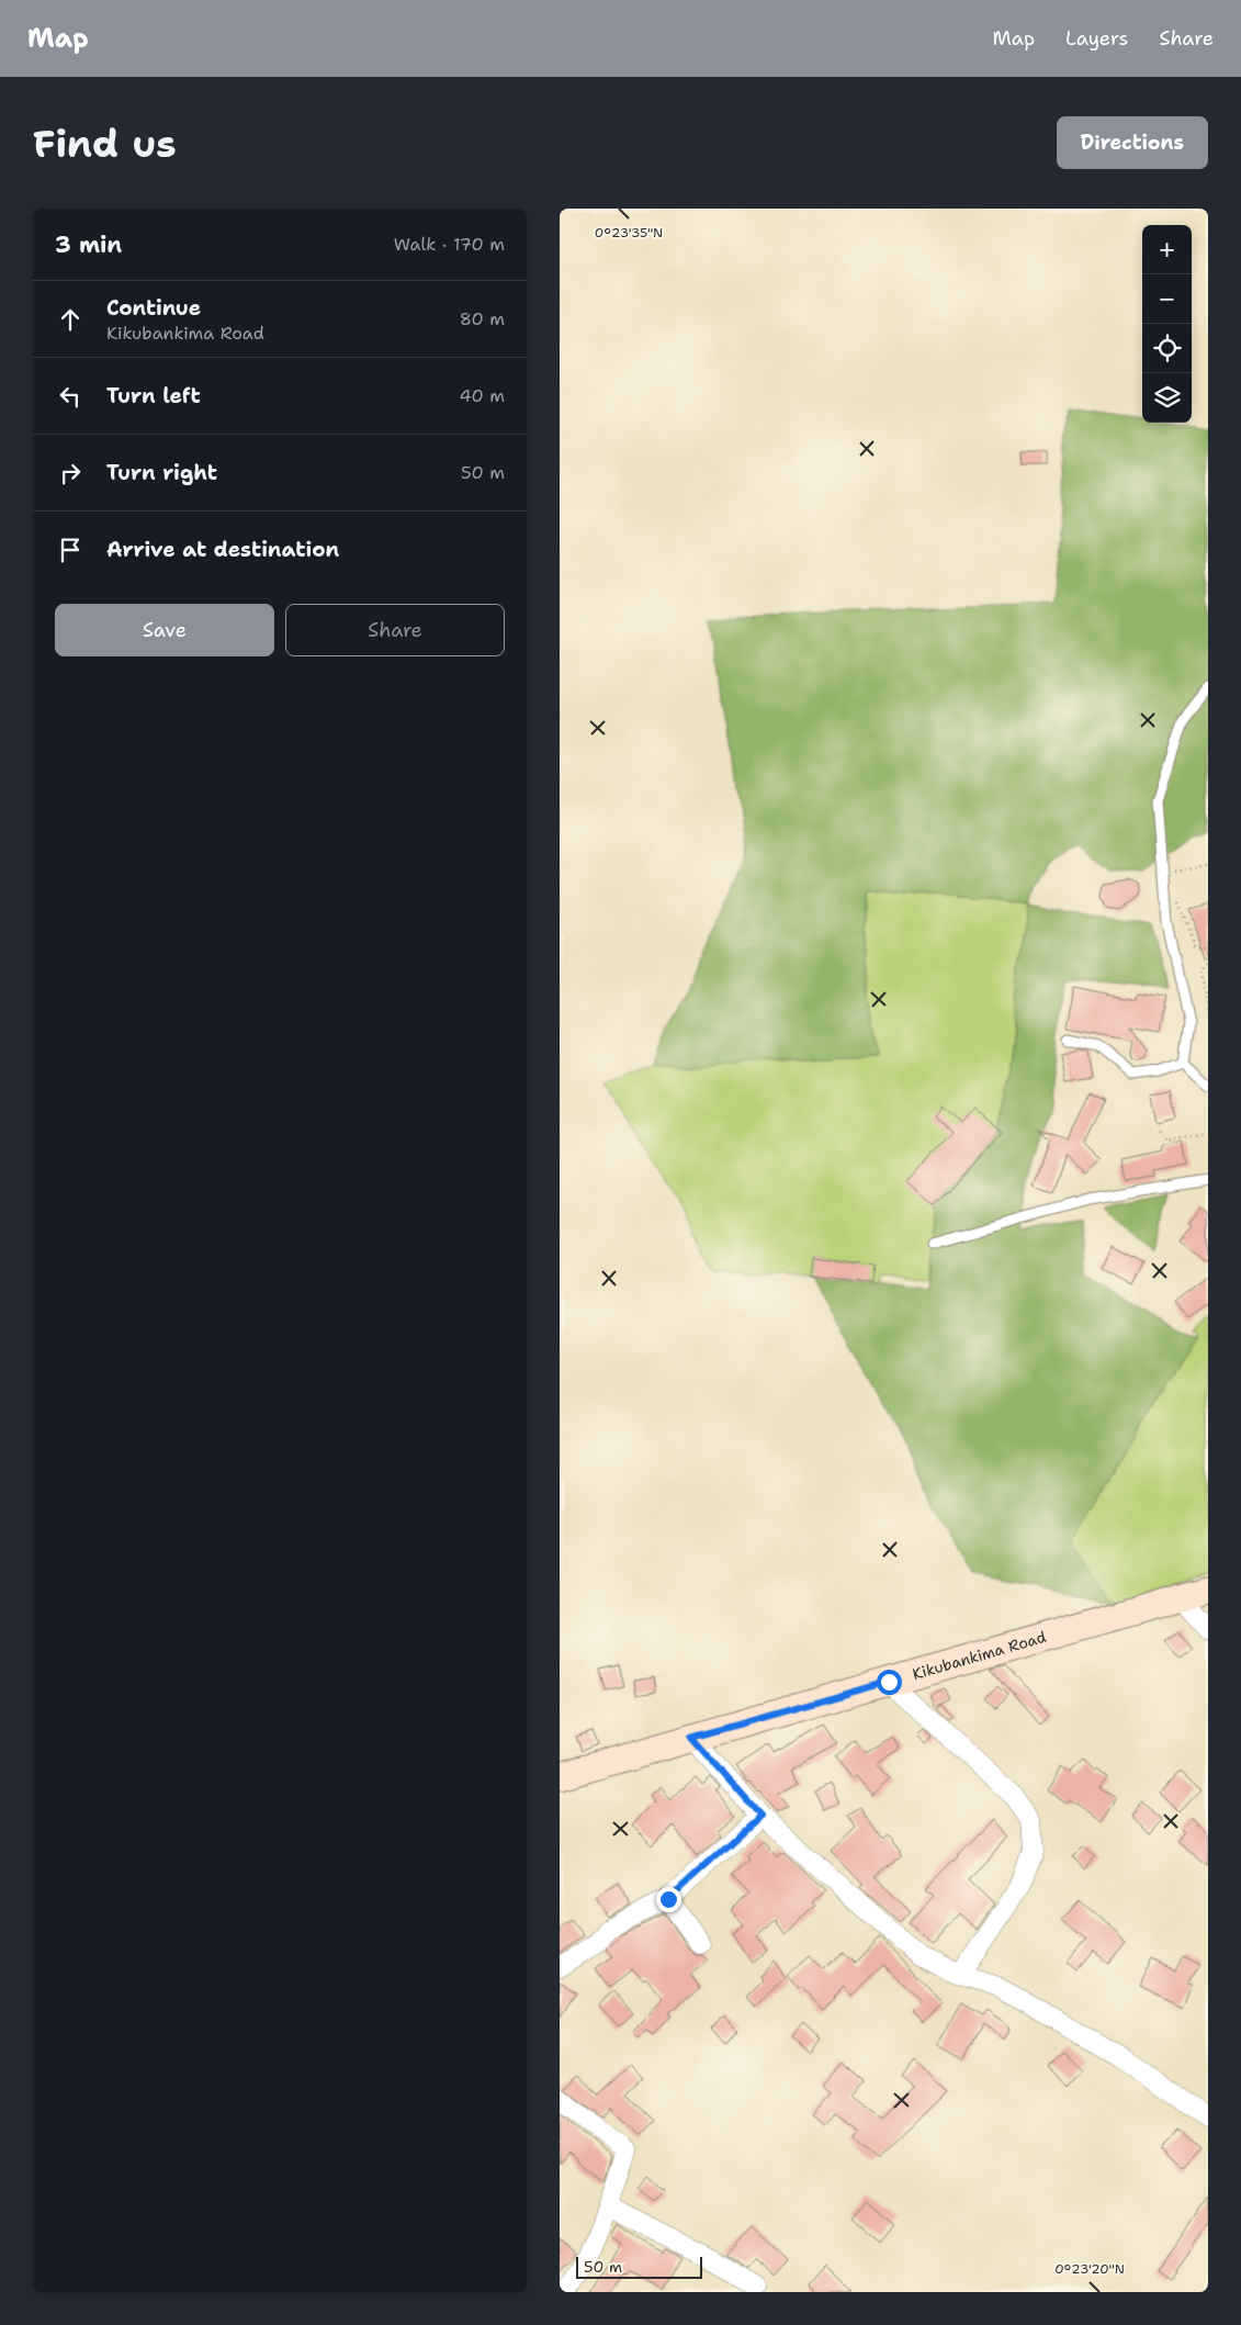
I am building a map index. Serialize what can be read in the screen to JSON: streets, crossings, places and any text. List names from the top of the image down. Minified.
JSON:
{"streets":{"street":["Kikubankima Road"]},"scale_bar":"50 m","page":{"header":"Map","nav":["Map","Layers","Share"],"buttons":["Directions",["Save","Share"]],"title":"Find us","heading":["3 min","Walk · 170 m"],"map_buttons":["+","−"],"list":[["Continue","Kikubankima Road","80 m"],["Turn left","40 m"],["Turn right","50 m"],"Arrive at destination"],"scale":"50 m"},"coordinates":["0°23'35\"N","0°23'20\"N"]}
